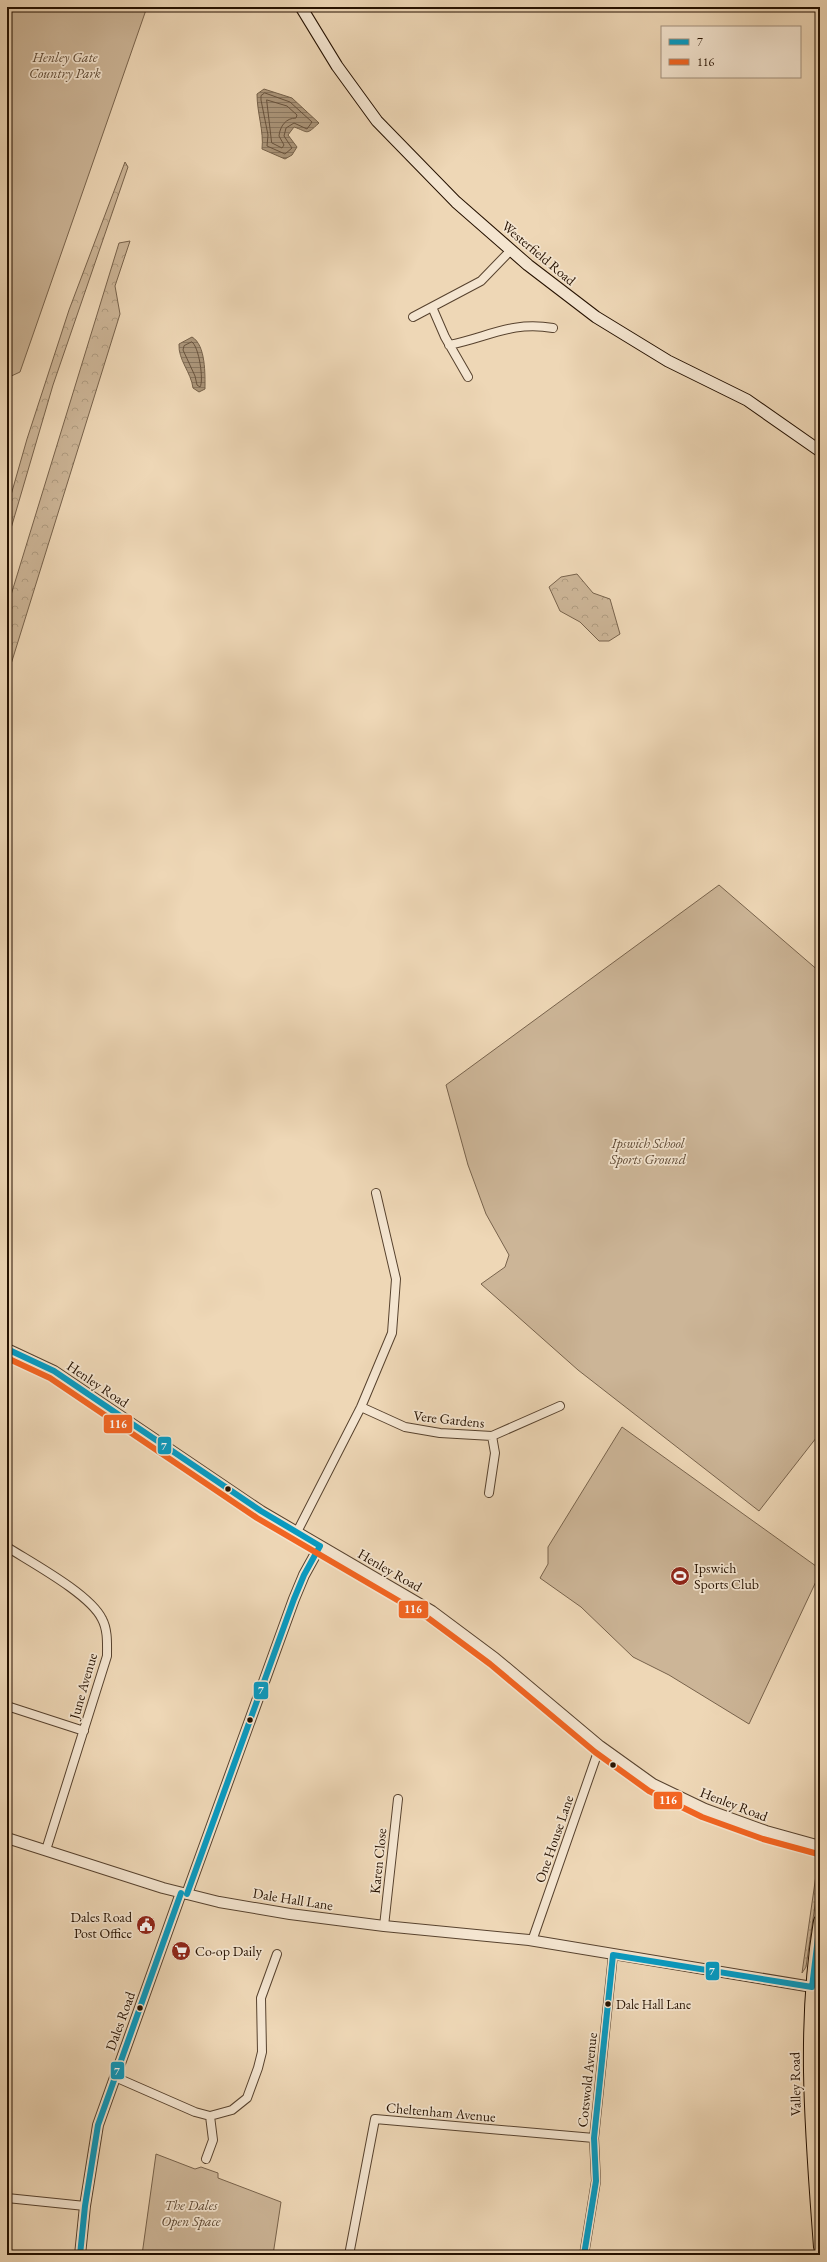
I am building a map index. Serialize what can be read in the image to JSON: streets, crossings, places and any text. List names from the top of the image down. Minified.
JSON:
{"streets":{"main road":["Westerfield Road","Valley Road"],"street":["Henley Road","Vere Gardens","June Avenue","One House Lane","Karen Close","Dale Hall Lane","Dales Road","Cotswold Avenue","Cheltenham Avenue"]},"crossings":[["Henley Road","One House Lane"],["Henley Road","Dales Road"],["June Avenue","Dale Hall Lane"],["One House Lane","Dale Hall Lane"],["Karen Close","Dale Hall Lane"],["Dale Hall Lane","Dales Road"],["Dale Hall Lane","Cotswold Avenue"],["Dale Hall Lane","Valley Road"],["Cotswold Avenue","Cheltenham Avenue"]],"parks":["Henley Gate Country Park","Ipswich School Sports Ground","The Dales Open Space"],"places":{"sports":["Ipswich Sports Club"],"public building":["Dales Road Post Office"],"supermarket":["Co-op Daily"],"other":["Dale Hall Lane"]},"lines":["transit line 7","transit line 116"],"legend":["7","116"]}
